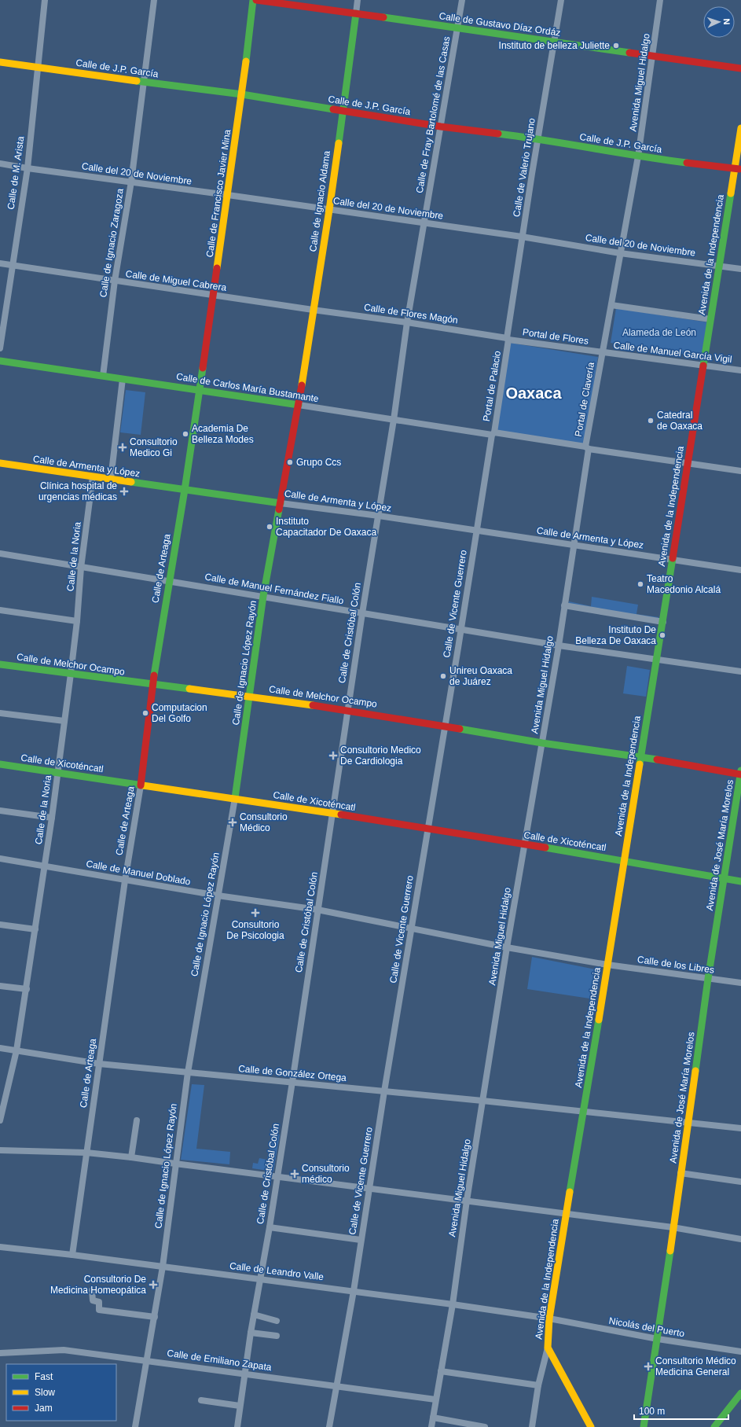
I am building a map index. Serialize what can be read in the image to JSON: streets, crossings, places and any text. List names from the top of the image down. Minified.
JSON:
{"streets":{"main road":["Calle de Gustavo Díaz Ordáz","Calle de J.P. García","Calle de Francisco Javier Mina","Calle de Ignacio Aldama","Avenida de la Independencia","Calle de Carlos María Bustamante","Calle de Armenta y López","Calle de Arteaga","Calle de Ignacio López Rayón","Calle de Melchor Ocampo","Calle de Xicoténcatl","Avenida de José María Morelos"],"street":["Avenida Miguel Hidalgo","Calle de Fray Bartolomé de las Casas","Calle de Valerio Trujano","Calle de M. Arista","Calle del 20 de Noviembre","Calle de Ignacio Zaragoza","Calle de Miguel Cabrera","Calle de Flores Magón","Portal de Flores","Calle de Manuel García Vigil","Portal de Palacio","Portal de Clavería","Calle de la Noria","Calle de Manuel Fernández Fiallo","Calle de Vicente Guerrero","Calle de Cristóbal Colón","Calle de Manuel Doblado","Calle de los Libres","Calle de González Ortega","Calle de Leandro Valle","Nicolás del Puerto","Calle de Emiliano Zapata"]},"crossings":[["Calle de Gustavo Díaz Ordáz","Avenida Miguel Hidalgo"],["Calle de Gustavo Díaz Ordáz","Calle de Fray Bartolomé de las Casas"],["Calle de Gustavo Díaz Ordáz","Calle de Valerio Trujano"],["Calle de Gustavo Díaz Ordáz","Calle de Ignacio Aldama"],["Calle de J.P. García","Avenida Miguel Hidalgo"],["Calle de J.P. García","Calle de Fray Bartolomé de las Casas"],["Calle de J.P. García","Calle de Valerio Trujano"],["Calle de J.P. García","Calle de M. Arista"],["Calle de J.P. García","Calle de Francisco Javier Mina"],["Calle de J.P. García","Calle de Ignacio Aldama"],["Calle de J.P. García","Calle de Ignacio Zaragoza"],["Calle de J.P. García","Avenida de la Independencia"],["Avenida Miguel Hidalgo","Calle del 20 de Noviembre"],["Avenida Miguel Hidalgo","Portal de Flores"],["Avenida Miguel Hidalgo","Calle de Manuel García Vigil"],["Avenida Miguel Hidalgo","Calle de Carlos María Bustamante"],["Avenida Miguel Hidalgo","Portal de Clavería"],["Avenida Miguel Hidalgo","Calle de Armenta y López"],["Avenida Miguel Hidalgo","Calle de Manuel Fernández Fiallo"],["Avenida Miguel Hidalgo","Calle de Melchor Ocampo"],["Avenida Miguel Hidalgo","Calle de Xicoténcatl"],["Avenida Miguel Hidalgo","Calle de Manuel Doblado"],["Avenida Miguel Hidalgo","Calle de González Ortega"],["Avenida Miguel Hidalgo","Calle de Leandro Valle"],["Avenida Miguel Hidalgo","Calle de Emiliano Zapata"],["Calle de Fray Bartolomé de las Casas","Calle del 20 de Noviembre"],["Calle de Fray Bartolomé de las Casas","Calle de Flores Magón"],["Calle de Fray Bartolomé de las Casas","Calle de Carlos María Bustamante"],["Calle de Fray Bartolomé de las Casas","Calle de Cristóbal Colón"],["Calle de Valerio Trujano","Calle del 20 de Noviembre"],["Calle de Valerio Trujano","Calle de Flores Magón"],["Calle de Valerio Trujano","Portal de Flores"],["Calle de Valerio Trujano","Portal de Palacio"],["Calle de M. Arista","Calle del 20 de Noviembre"],["Calle de M. Arista","Calle de Miguel Cabrera"],["Calle del 20 de Noviembre","Calle de Francisco Javier Mina"],["Calle del 20 de Noviembre","Calle de Ignacio Aldama"],["Calle del 20 de Noviembre","Calle de Ignacio Zaragoza"],["Calle del 20 de Noviembre","Avenida de la Independencia"],["Calle de Francisco Javier Mina","Calle de Miguel Cabrera"],["Calle de Francisco Javier Mina","Calle de Carlos María Bustamante"],["Calle de Francisco Javier Mina","Calle de Arteaga"],["Calle de Ignacio Aldama","Calle de Miguel Cabrera"],["Calle de Ignacio Aldama","Calle de Flores Magón"],["Calle de Ignacio Aldama","Calle de Carlos María Bustamante"],["Calle de Ignacio Aldama","Calle de Ignacio López Rayón"],["Calle de Ignacio Zaragoza","Calle de Miguel Cabrera"],["Calle de Ignacio Zaragoza","Calle de Carlos María Bustamante"],["Avenida de la Independencia","Calle de Manuel García Vigil"],["Avenida de la Independencia","Calle de Carlos María Bustamante"],["Avenida de la Independencia","Calle de Armenta y López"],["Avenida de la Independencia","Calle de Manuel Fernández Fiallo"],["Avenida de la Independencia","Calle de Melchor Ocampo"],["Avenida de la Independencia","Calle de Xicoténcatl"],["Avenida de la Independencia","Calle de Manuel Doblado"],["Avenida de la Independencia","Calle de los Libres"],["Avenida de la Independencia","Calle de González Ortega"],["Avenida de la Independencia","Calle de Leandro Valle"],["Avenida de la Independencia","Nicolás del Puerto"],["Calle de Miguel Cabrera","Calle de Flores Magón"],["Calle de Flores Magón","Portal de Flores"],["Calle de Flores Magón","Portal de Palacio"],["Portal de Flores","Calle de Manuel García Vigil"],["Portal de Flores","Portal de Palacio"],["Portal de Flores","Portal de Clavería"],["Calle de Manuel García Vigil","Portal de Clavería"],["Portal de Palacio","Calle de Carlos María Bustamante"],["Portal de Palacio","Calle de Vicente Guerrero"],["Calle de Carlos María Bustamante","Portal de Clavería"],["Calle de Carlos María Bustamante","Calle de Arteaga"],["Calle de Carlos María Bustamante","Calle de Vicente Guerrero"],["Calle de Carlos María Bustamante","Calle de Cristóbal Colón"],["Calle de Carlos María Bustamante","Calle de Ignacio López Rayón"],["Calle de Armenta y López","Calle de la Noria"],["Calle de Armenta y López","Calle de Arteaga"],["Calle de Armenta y López","Calle de Vicente Guerrero"],["Calle de Armenta y López","Calle de Cristóbal Colón"],["Calle de Armenta y López","Calle de Ignacio López Rayón"],["Calle de la Noria","Calle de Manuel Fernández Fiallo"],["Calle de la Noria","Calle de Melchor Ocampo"],["Calle de la Noria","Calle de Xicoténcatl"],["Calle de la Noria","Calle de Manuel Doblado"],["Calle de la Noria","Calle de González Ortega"],["Calle de Arteaga","Calle de Manuel Fernández Fiallo"],["Calle de Arteaga","Calle de Melchor Ocampo"],["Calle de Arteaga","Calle de Xicoténcatl"],["Calle de Arteaga","Calle de Manuel Doblado"],["Calle de Arteaga","Calle de González Ortega"],["Calle de Arteaga","Calle de Leandro Valle"],["Calle de Manuel Fernández Fiallo","Calle de Vicente Guerrero"],["Calle de Manuel Fernández Fiallo","Calle de Cristóbal Colón"],["Calle de Manuel Fernández Fiallo","Calle de Ignacio López Rayón"],["Calle de Vicente Guerrero","Calle de Melchor Ocampo"],["Calle de Vicente Guerrero","Calle de Xicoténcatl"],["Calle de Vicente Guerrero","Calle de Manuel Doblado"],["Calle de Vicente Guerrero","Calle de González Ortega"],["Calle de Vicente Guerrero","Calle de Leandro Valle"],["Calle de Vicente Guerrero","Calle de Emiliano Zapata"],["Calle de Cristóbal Colón","Calle de Melchor Ocampo"],["Calle de Cristóbal Colón","Calle de Xicoténcatl"],["Calle de Cristóbal Colón","Calle de Manuel Doblado"],["Calle de Cristóbal Colón","Calle de González Ortega"],["Calle de Cristóbal Colón","Calle de Leandro Valle"],["Calle de Cristóbal Colón","Calle de Emiliano Zapata"],["Calle de Ignacio López Rayón","Calle de Melchor Ocampo"],["Calle de Ignacio López Rayón","Calle de Xicoténcatl"],["Calle de Ignacio López Rayón","Calle de Manuel Doblado"],["Calle de Ignacio López Rayón","Calle de González Ortega"],["Calle de Ignacio López Rayón","Calle de Leandro Valle"],["Calle de Ignacio López Rayón","Calle de Emiliano Zapata"],["Calle de Melchor Ocampo","Avenida de José María Morelos"],["Calle de Xicoténcatl","Avenida de José María Morelos"],["Avenida de José María Morelos","Calle de los Libres"],["Avenida de José María Morelos","Calle de González Ortega"],["Avenida de José María Morelos","Nicolás del Puerto"],["Calle de Manuel Doblado","Calle de los Libres"],["Calle de Leandro Valle","Nicolás del Puerto"]],"districts":["Oaxaca"],"parks":["Alameda de León"],"places":{"other":["Instituto de belleza Juliette","Catedral de Oaxaca","Academia De Belleza Modes","Grupo Ccs","Instituto Capacitador De Oaxaca","Teatro Macedonio Alcalá","Instituto De Belleza De Oaxaca","Unireu Oaxaca de Juárez","Computacion Del Golfo"],"health":["Consultorio Medico Gi","Clínica hospital de urgencias médicas","Consultorio Medico De Cardiologia","Consultorio Médico","Consultorio De Psicologia","Consultorio médico","Consultorio De Medicina Homeopática","Consultorio Médico Medicina General"]},"legend":["Fast","Slow","Jam"],"scale_bar":"100 m","north":"right"}
